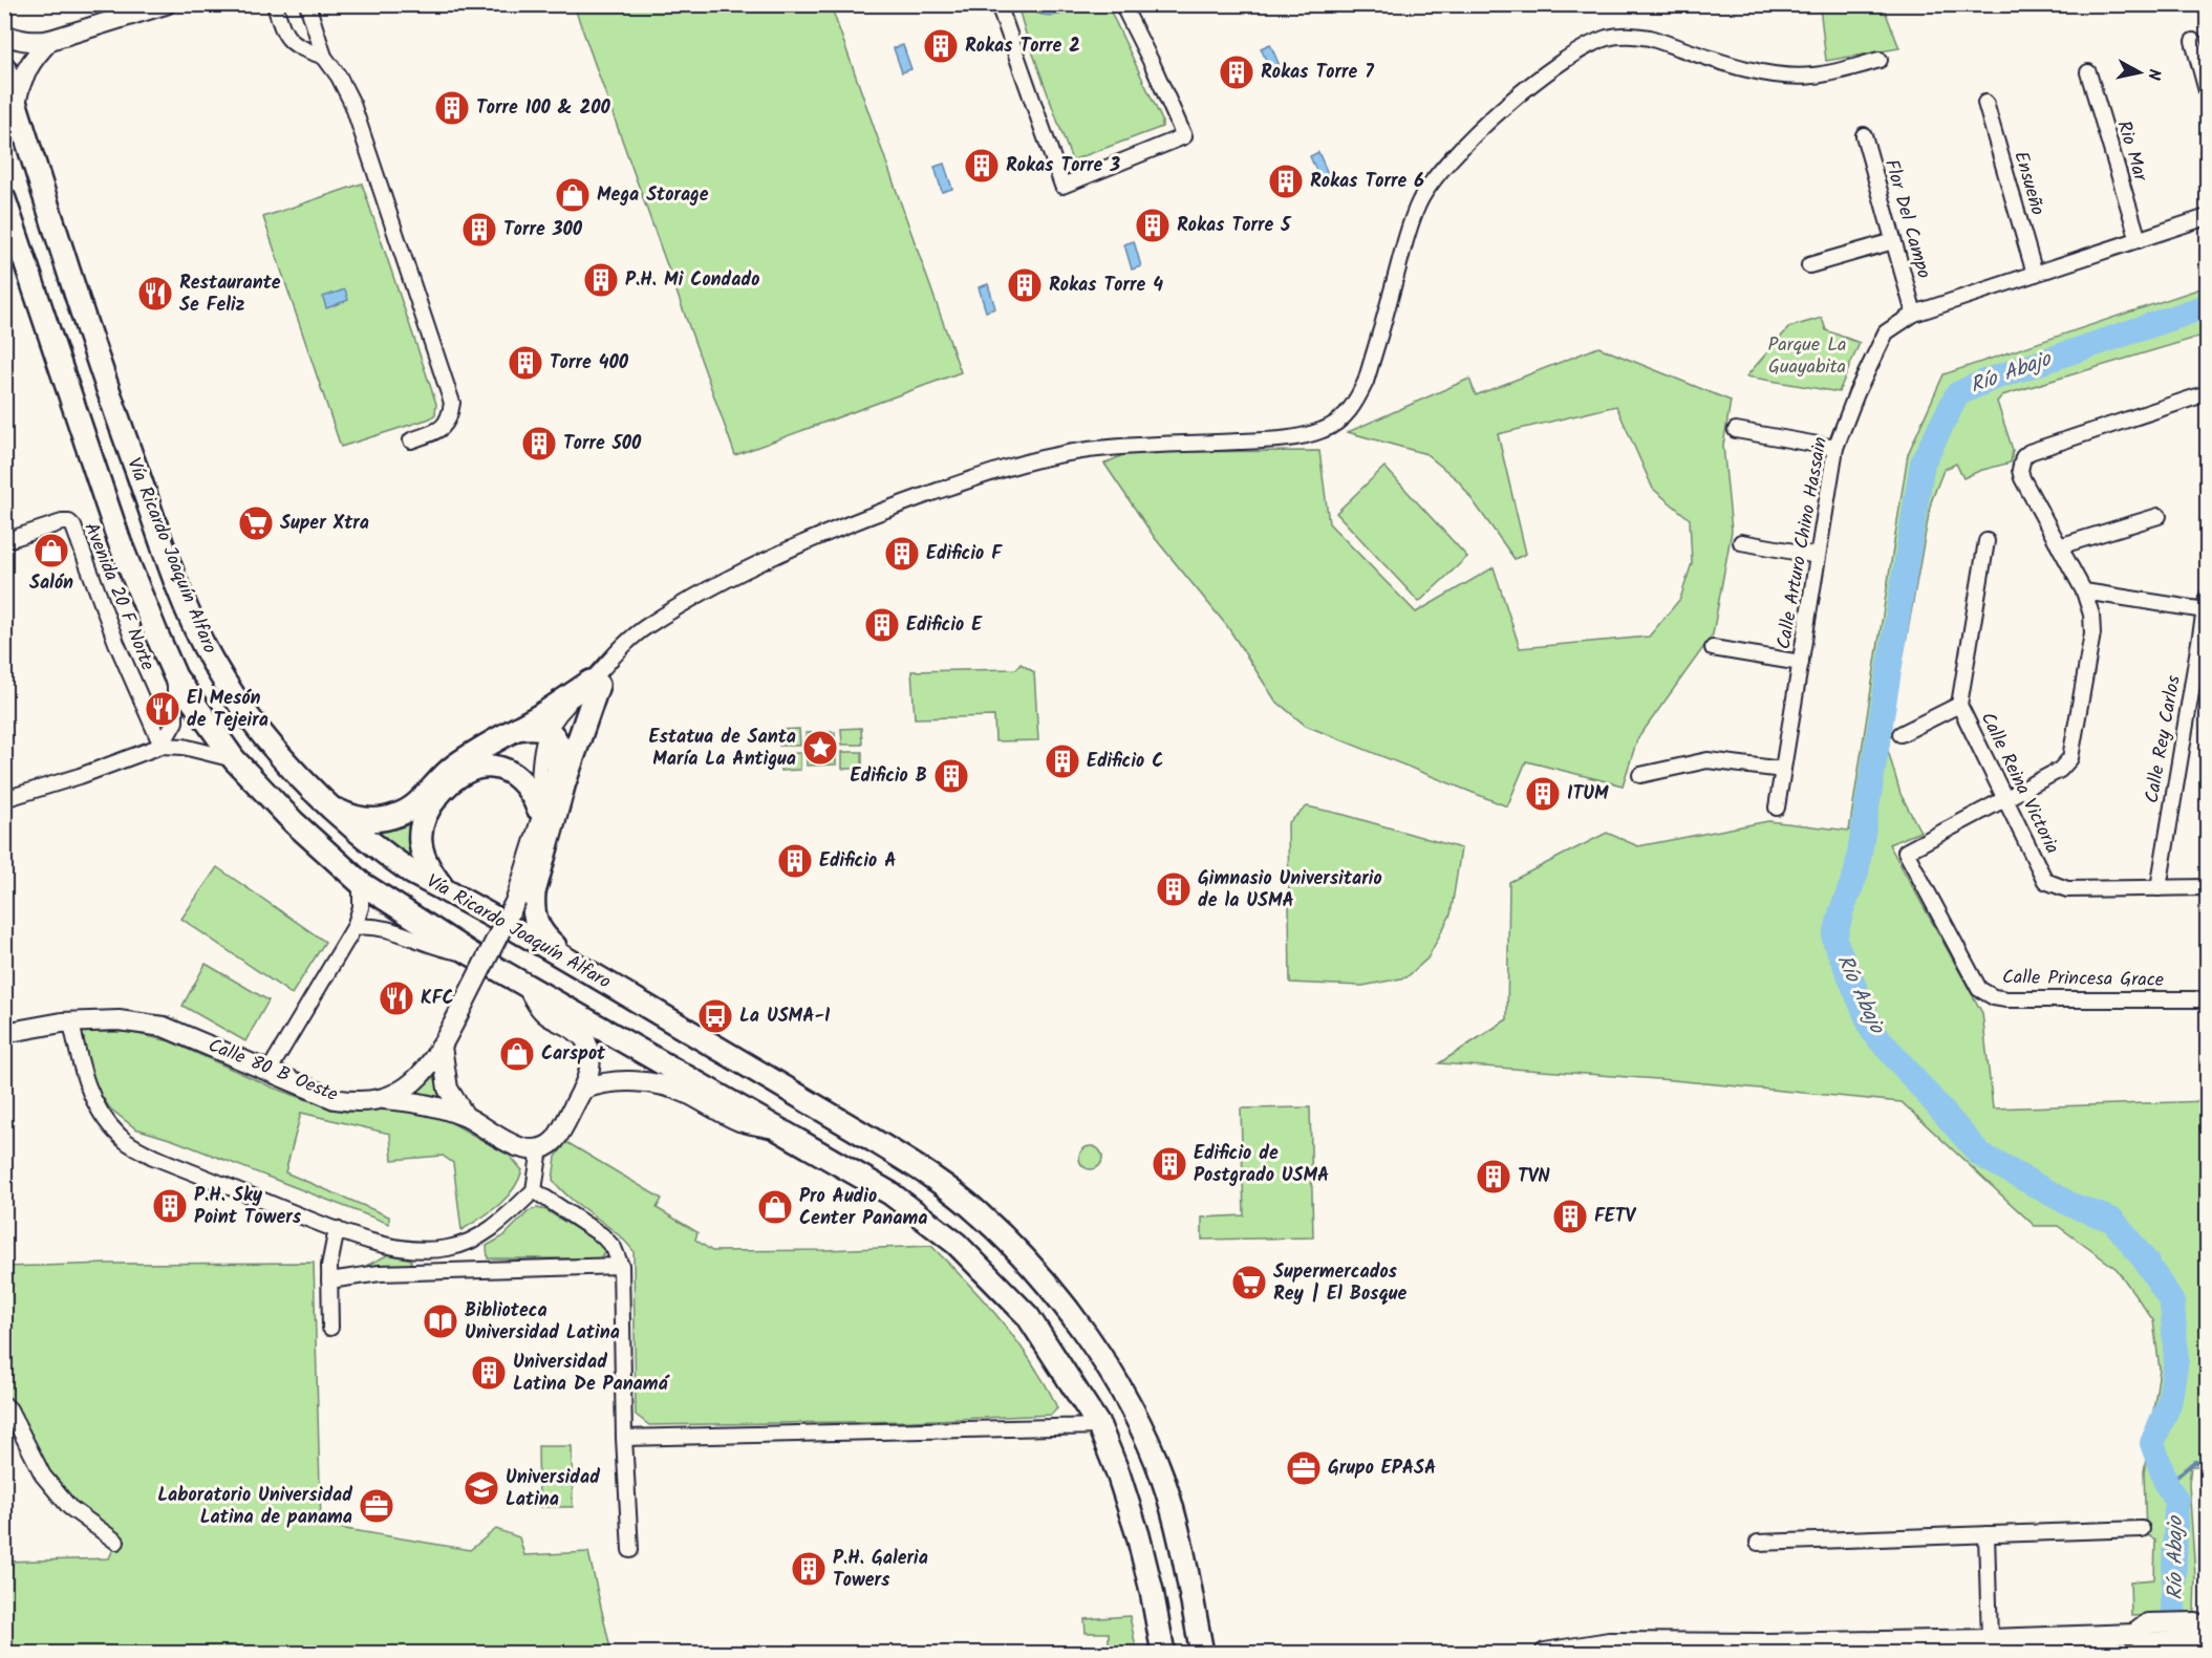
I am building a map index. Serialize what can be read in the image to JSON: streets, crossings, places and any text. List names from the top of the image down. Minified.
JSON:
{"streets":{"main road":["Vía Ricardo Joaquín Alfaro"],"street":["Rio Mar","Ensueño","Flor Del Campo","Calle Arturo Chino Hassain","Avenida 20 F Norte","Calle Rey Carlos","Calle Reina Victoria","Calle Princesa Grace","Calle 80 B Oeste"]},"crossings":[["Rio Mar","Calle Arturo Chino Hassain"],["Ensueño","Calle Arturo Chino Hassain"],["Flor Del Campo","Calle Arturo Chino Hassain"],["Calle Rey Carlos","Calle Reina Victoria"],["Calle Reina Victoria","Calle Princesa Grace"]],"water":["Río Abajo"],"parks":["Parque La Guayabita"],"places":{"building":["Rokas Torre 2","Rokas Torre 7","Torre 100 & 200","Rokas Torre 3","Rokas Torre 6","Rokas Torre 5","Torre 300","P.H. Mi Condado","Rokas Torre 4","Torre 400","Torre 500","Edificio F","Edificio E","Edificio C","Edificio B","ITUM","Edificio A","Gimnasio Universitario de la USMA","Edificio de Postgrado USMA","TVN","P.H. Sky Point Towers","FETV","Universidad Latina De Panamá","P.H. Galeria Towers"],"shop":["Mega Storage","Salón","Carspot","Pro Audio Center Panama"],"restaurant":["Restaurante Se Feliz","El Mesón de Tejeira","KFC"],"supermarket":["Super Xtra","Supermercados Rey | El Bosque"],"place":["Estatua de Santa María La Antigua"],"bus stop":["La USMA-I"],"library":["Biblioteca Universidad Latina"],"office":["Grupo EPASA","Laboratorio Universidad Latina de panama"],"school or university":["Universidad Latina"]},"north":"right"}
